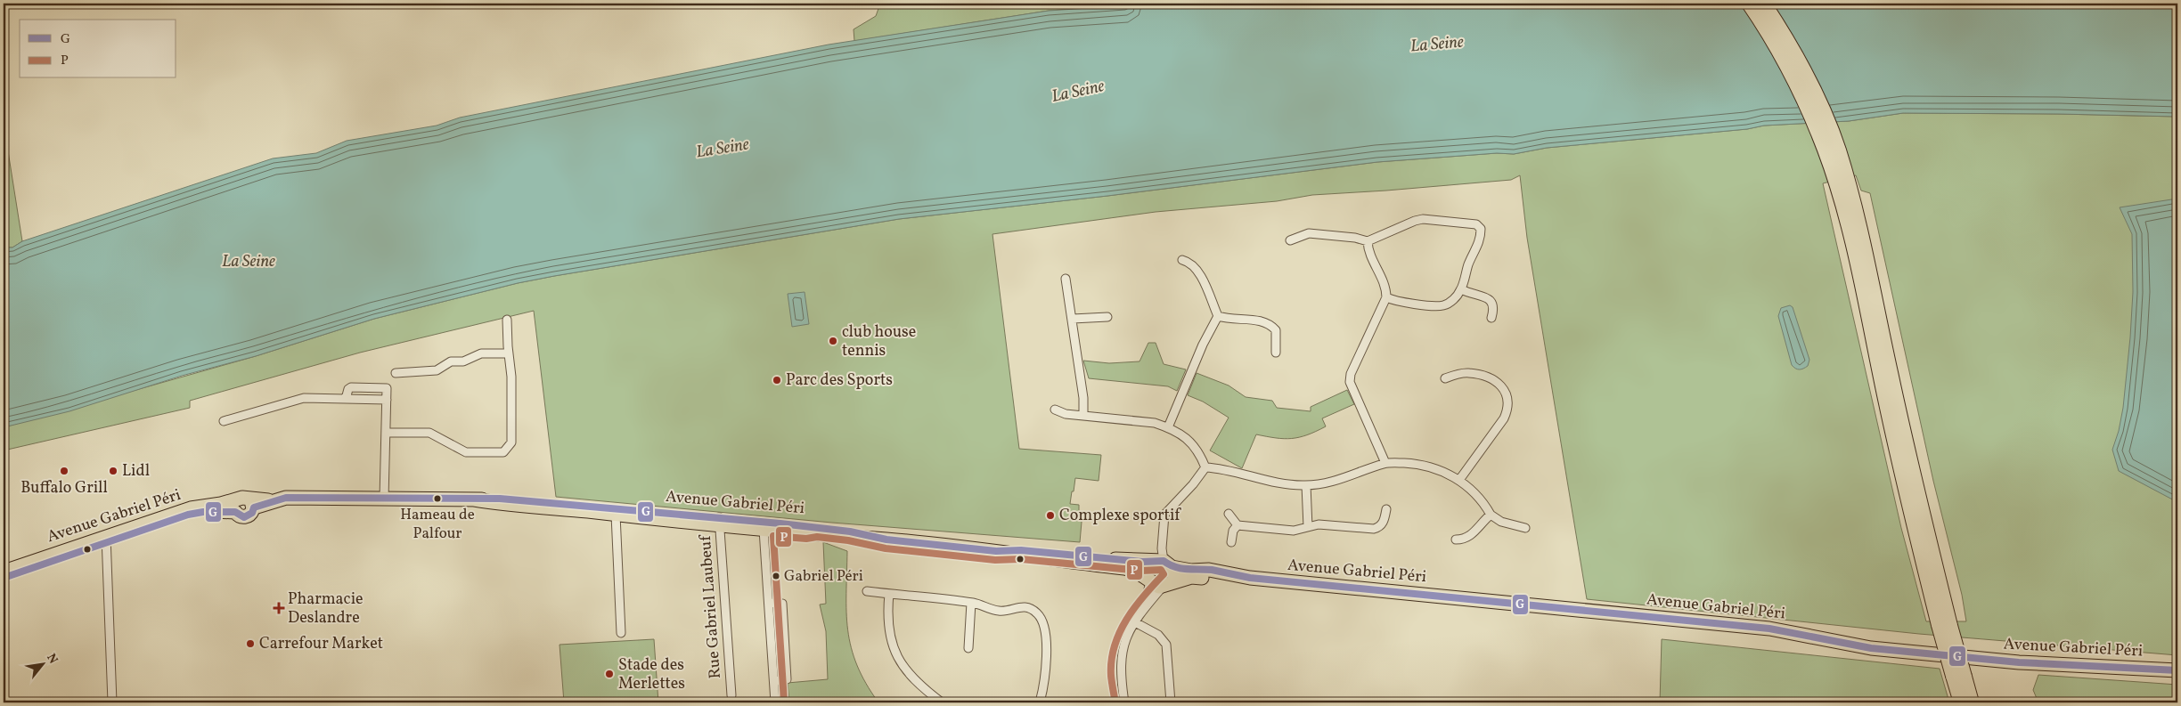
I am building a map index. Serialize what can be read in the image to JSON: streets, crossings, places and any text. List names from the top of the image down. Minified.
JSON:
{"streets":{"main road":["Avenue Gabriel Péri"],"street":["Rue Gabriel Laubeuf"]},"crossings":[["Avenue Gabriel Péri","Rue Gabriel Laubeuf"]],"water":["La Seine"],"places":{"other":["club house tennis","Parc des Sports","Buffalo Grill","Lidl","Hameau de Palfour","Complexe sportif","Gabriel Péri","Carrefour Market","Stade des Merlettes"],"health":["Pharmacie Deslandre"]},"lines":["transit line G","transit line P"],"legend":["G","P"],"north":"top right"}
